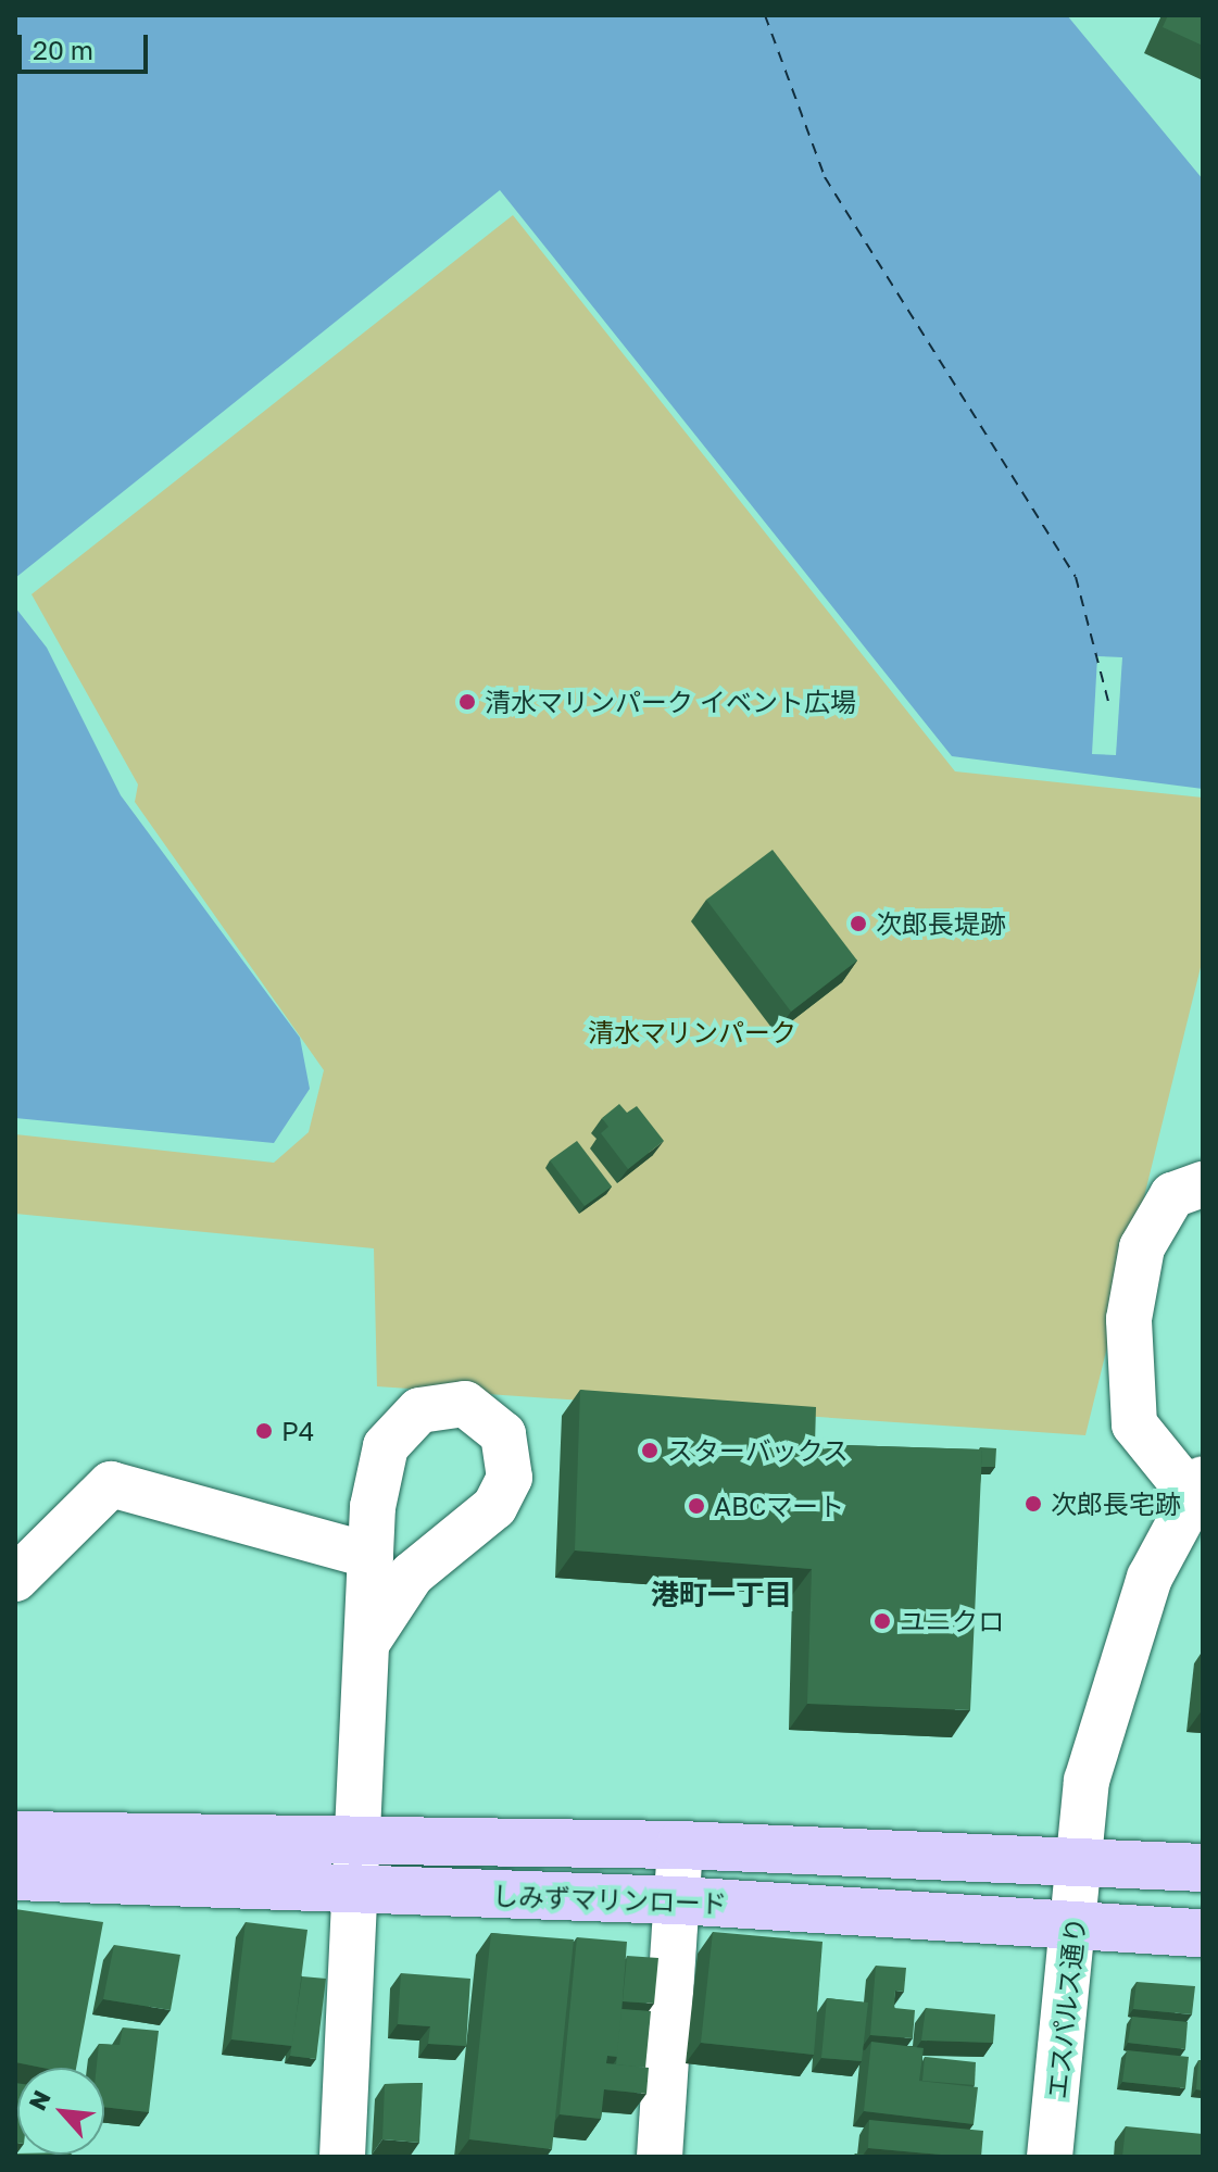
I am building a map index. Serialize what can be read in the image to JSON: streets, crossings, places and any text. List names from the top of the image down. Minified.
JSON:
{"streets":{"highway":["しみずマリンロード"],"street":["エスパルス通り"]},"crossings":[["しみずマリンロード","エスパルス通り"]],"districts":["港町一丁目"],"parks":["清水マリンパーク"],"places":["清水マリンパーク イベント広場","次郎長堤跡","P4","スターバックス","次郎長宅跡","ABCマート","ユニクロ"],"scale_bar":"20 m","north":"top left"}
